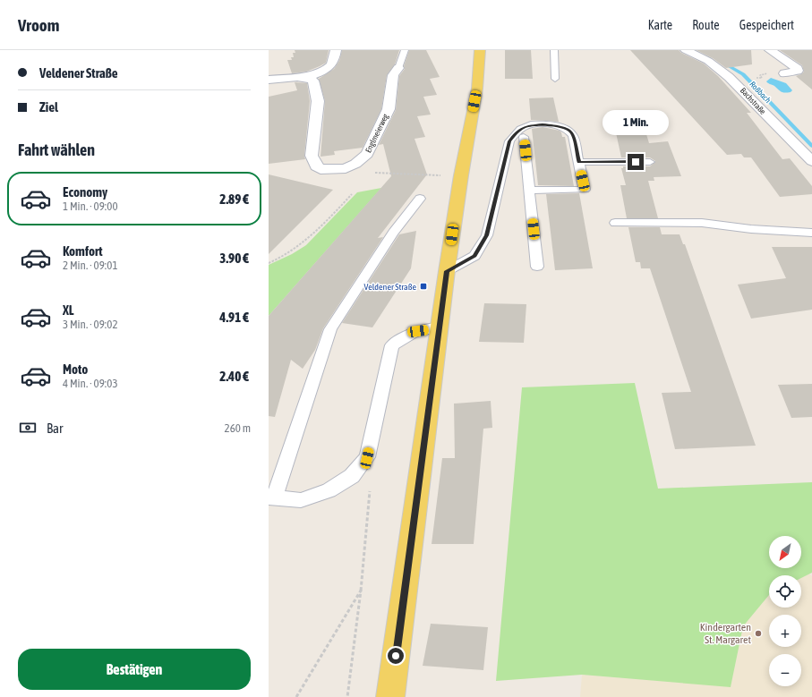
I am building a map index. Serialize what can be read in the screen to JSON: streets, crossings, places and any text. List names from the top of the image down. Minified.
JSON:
{"streets":{"street":["Bachstraße","Englmeierweg"]},"water":["Roßbach"],"places":{"transit":["Veldener Straße"],"other":["Kindergarten St. Margaret"]},"north":"bottom left","page":{"header":"Vroom","nav":["Karte","Route","Gespeichert"],"banner":["Veldener Straße","Ziel"],"bubble":"1 Min.","heading":"Fahrt wählen","list":[{"name":"Economy","note":"1 Min. · 09:00","value":"2.89 €"},{"name":"Komfort","note":"2 Min. · 09:01","value":"3.90 €"},{"name":"XL","note":"3 Min. · 09:02","value":"4.91 €"},{"name":"Moto","note":"4 Min. · 09:03","value":"2.40 €"}],"pay":["Bar","260 m"],"map_buttons":["+","−"],"buttons":"Bestätigen"}}
